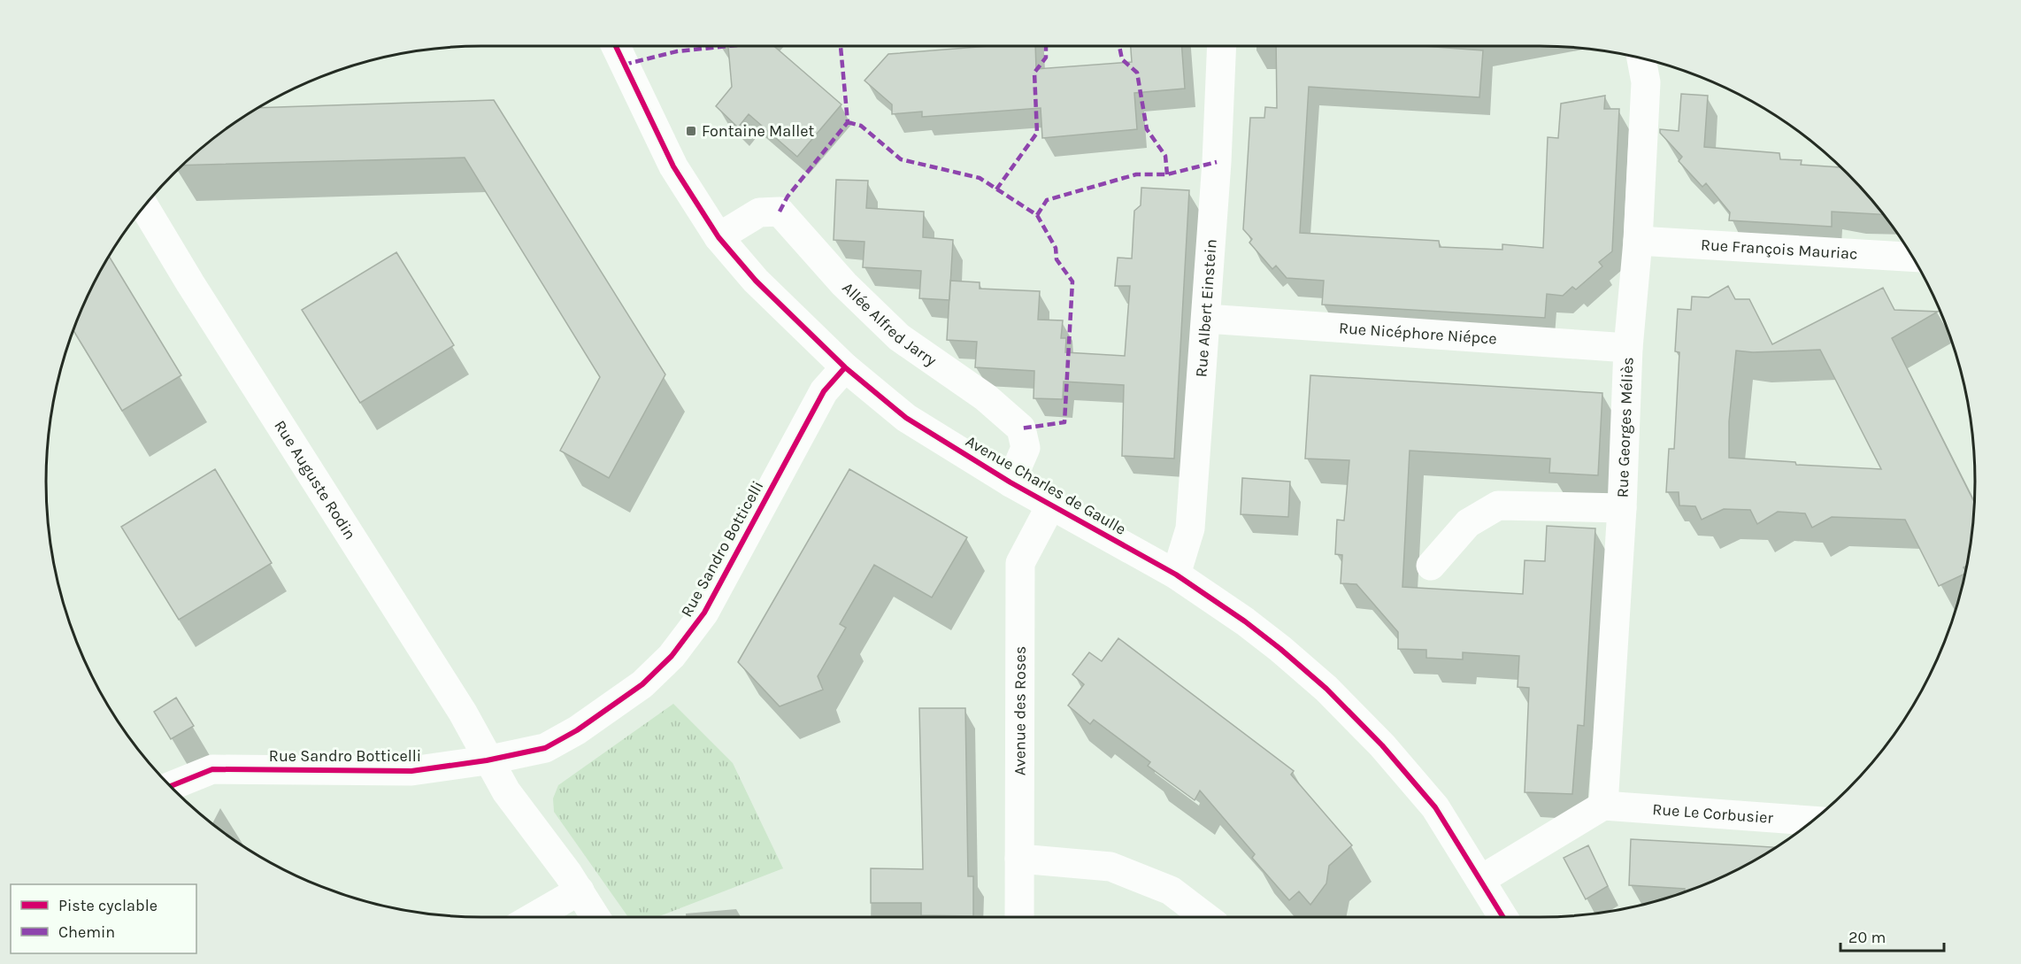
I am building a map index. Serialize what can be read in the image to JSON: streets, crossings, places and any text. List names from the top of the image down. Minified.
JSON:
{"streets":{"street":["Rue François Mauriac","Rue Albert Einstein","Allée Alfred Jarry","Rue Nicéphore Niépce","Rue Georges Méliès","Rue Auguste Rodin","Avenue Charles de Gaulle","Rue Sandro Botticelli","Avenue des Roses","Rue Le Corbusier"]},"crossings":[["Rue François Mauriac","Rue Georges Méliès"],["Rue Albert Einstein","Rue Nicéphore Niépce"],["Rue Albert Einstein","Avenue Charles de Gaulle"],["Allée Alfred Jarry","Avenue Charles de Gaulle"],["Rue Nicéphore Niépce","Rue Georges Méliès"],["Rue Georges Méliès","Rue Le Corbusier"],["Rue Auguste Rodin","Rue Sandro Botticelli"],["Avenue Charles de Gaulle","Rue Sandro Botticelli"],["Avenue Charles de Gaulle","Avenue des Roses"]],"places":{"transit":["Fontaine Mallet"]},"legend":["Piste cyclable","Chemin"],"scale_bar":"20 m"}
